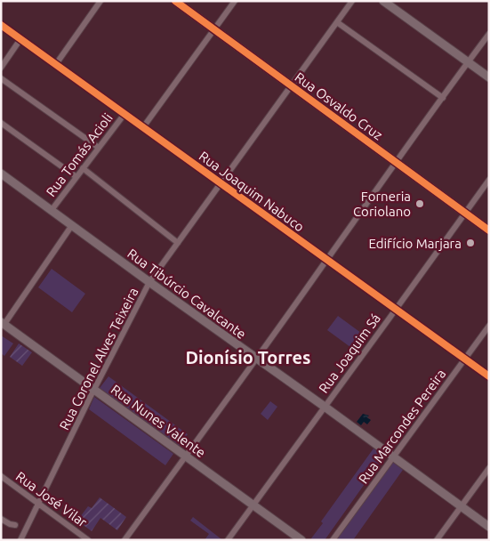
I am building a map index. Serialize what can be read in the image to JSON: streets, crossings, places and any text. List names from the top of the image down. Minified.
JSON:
{"streets":{"street":["Rua Osvaldo Cruz","Rua Tomás Acioli","Rua Joaquim Nabuco","Rua Tibúrcio Cavalcante","Rua Joaquim Sá","Rua Coronel Alves Teixeira","Rua Nunes Valente","Rua Marcondes Pereira","Rua José Vilar"]},"crossings":[["Rua Osvaldo Cruz","Rua Joaquim Sá"],["Rua Osvaldo Cruz","Rua Coronel Alves Teixeira"],["Rua Tomás Acioli","Rua Joaquim Nabuco"],["Rua Tomás Acioli","Rua Tibúrcio Cavalcante"],["Rua Joaquim Nabuco","Rua Joaquim Sá"],["Rua Joaquim Nabuco","Rua Coronel Alves Teixeira"],["Rua Joaquim Nabuco","Rua Marcondes Pereira"],["Rua Tibúrcio Cavalcante","Rua Joaquim Sá"],["Rua Tibúrcio Cavalcante","Rua Coronel Alves Teixeira"],["Rua Tibúrcio Cavalcante","Rua Marcondes Pereira"],["Rua Joaquim Sá","Rua Nunes Valente"],["Rua Coronel Alves Teixeira","Rua Nunes Valente"],["Rua Coronel Alves Teixeira","Rua José Vilar"]],"districts":["Dionísio Torres"],"places":["Forneria Coriolano","Edifício Marjara"]}
